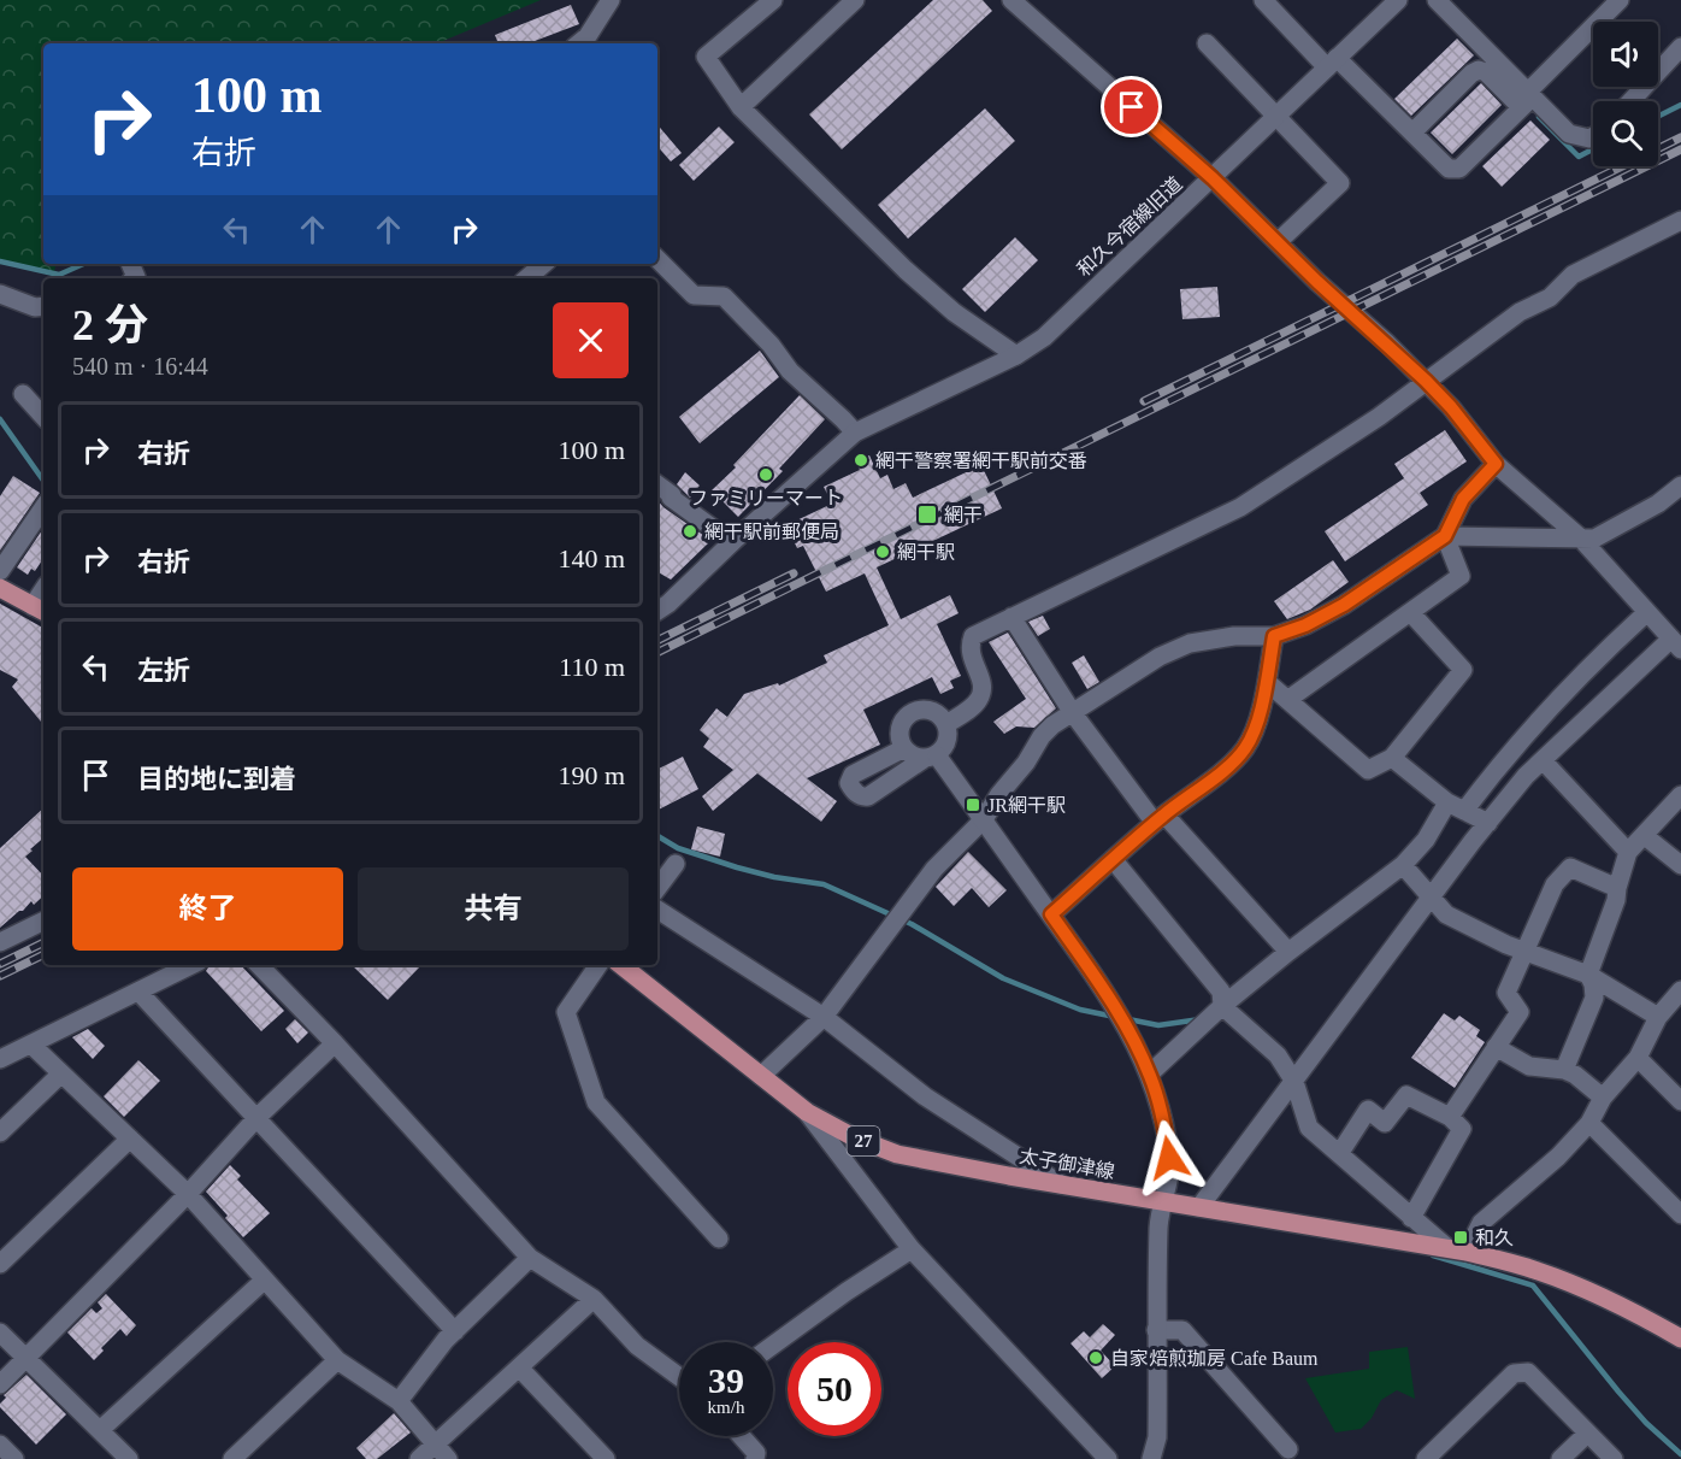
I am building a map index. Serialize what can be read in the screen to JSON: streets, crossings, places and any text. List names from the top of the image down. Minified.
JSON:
{"streets":{"main road":["27","太子御津線"],"street":["和久今宿線旧道"]},"places":{"other":["網干警察署網干駅前交番","ファミリーマート","網干駅前郵便局","網干駅","自家焙煎珈房 Cafe Baum"],"transit":["網干","JR網干駅","和久"]},"page":{"turn":["100 m","右折"],"heading":["2 分","540 m · 16:44"],"list":[{"name":"右折","value":"100 m"},{"name":"右折","value":"140 m"},{"name":"左折","value":"110 m"},{"name":"目的地に到着","value":"190 m"}],"buttons":["終了","共有"],"speed":"39 km/h","limit":"50"}}
